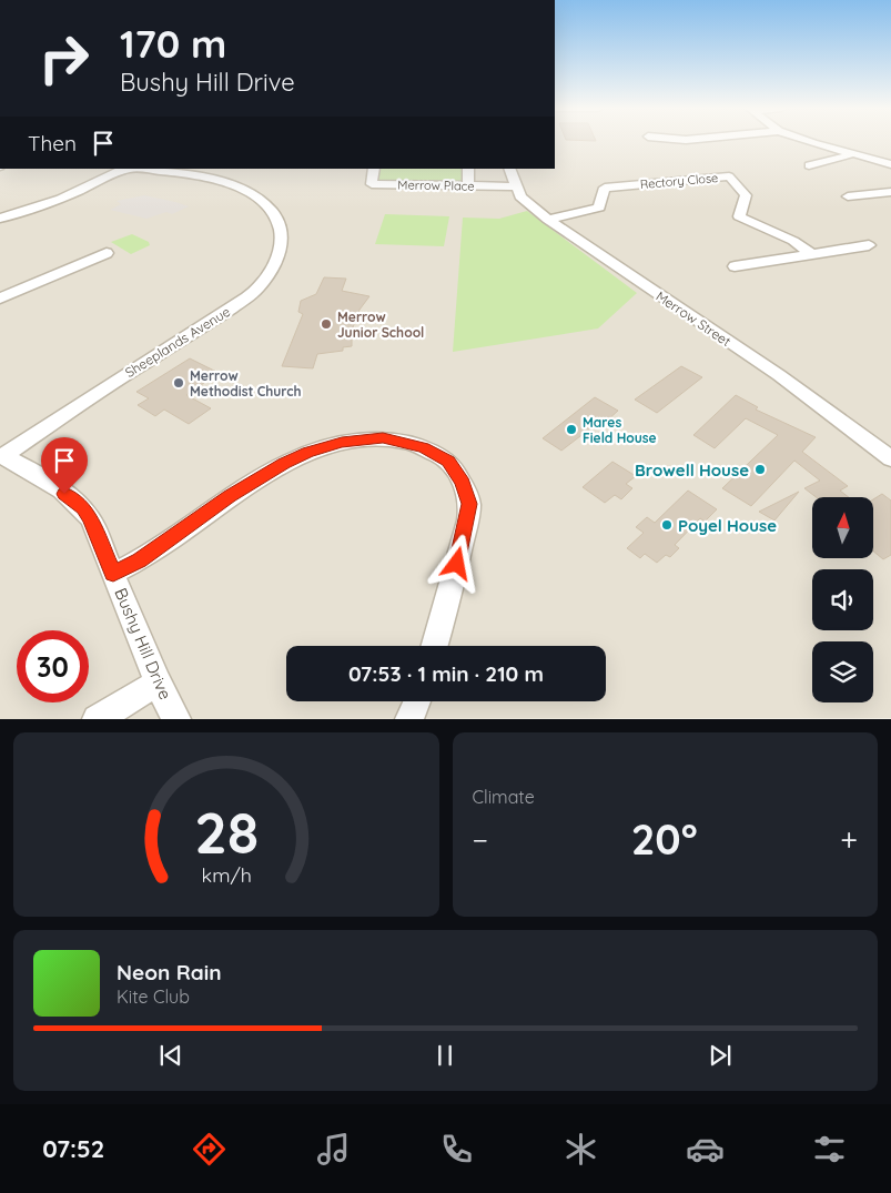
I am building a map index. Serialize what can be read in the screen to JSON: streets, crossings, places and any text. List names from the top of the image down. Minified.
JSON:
{"streets":{"street":["Rectory Close","Merrow Place","Merrow Street","Sheeplands Avenue","Bushy Hill Drive"]},"crossings":[["Rectory Close","Merrow Street"],["Merrow Place","Merrow Street"],["Sheeplands Avenue","Bushy Hill Drive"]],"places":["Merrow Junior School","Merrow Methodist Church","Mares Field House","Browell House","Poyel House"],"north":"top","page":{"turn":["170 m","Bushy Hill Drive"],"then":"Then","limit":"30","trip":"07:53 · 1 min · 210 m","tile":"Climate","heat":["−","20°","+"],"song":["Neon Rain","Kite Club"],"tabs":"07:52","gauge":["28","km/h"]}}
